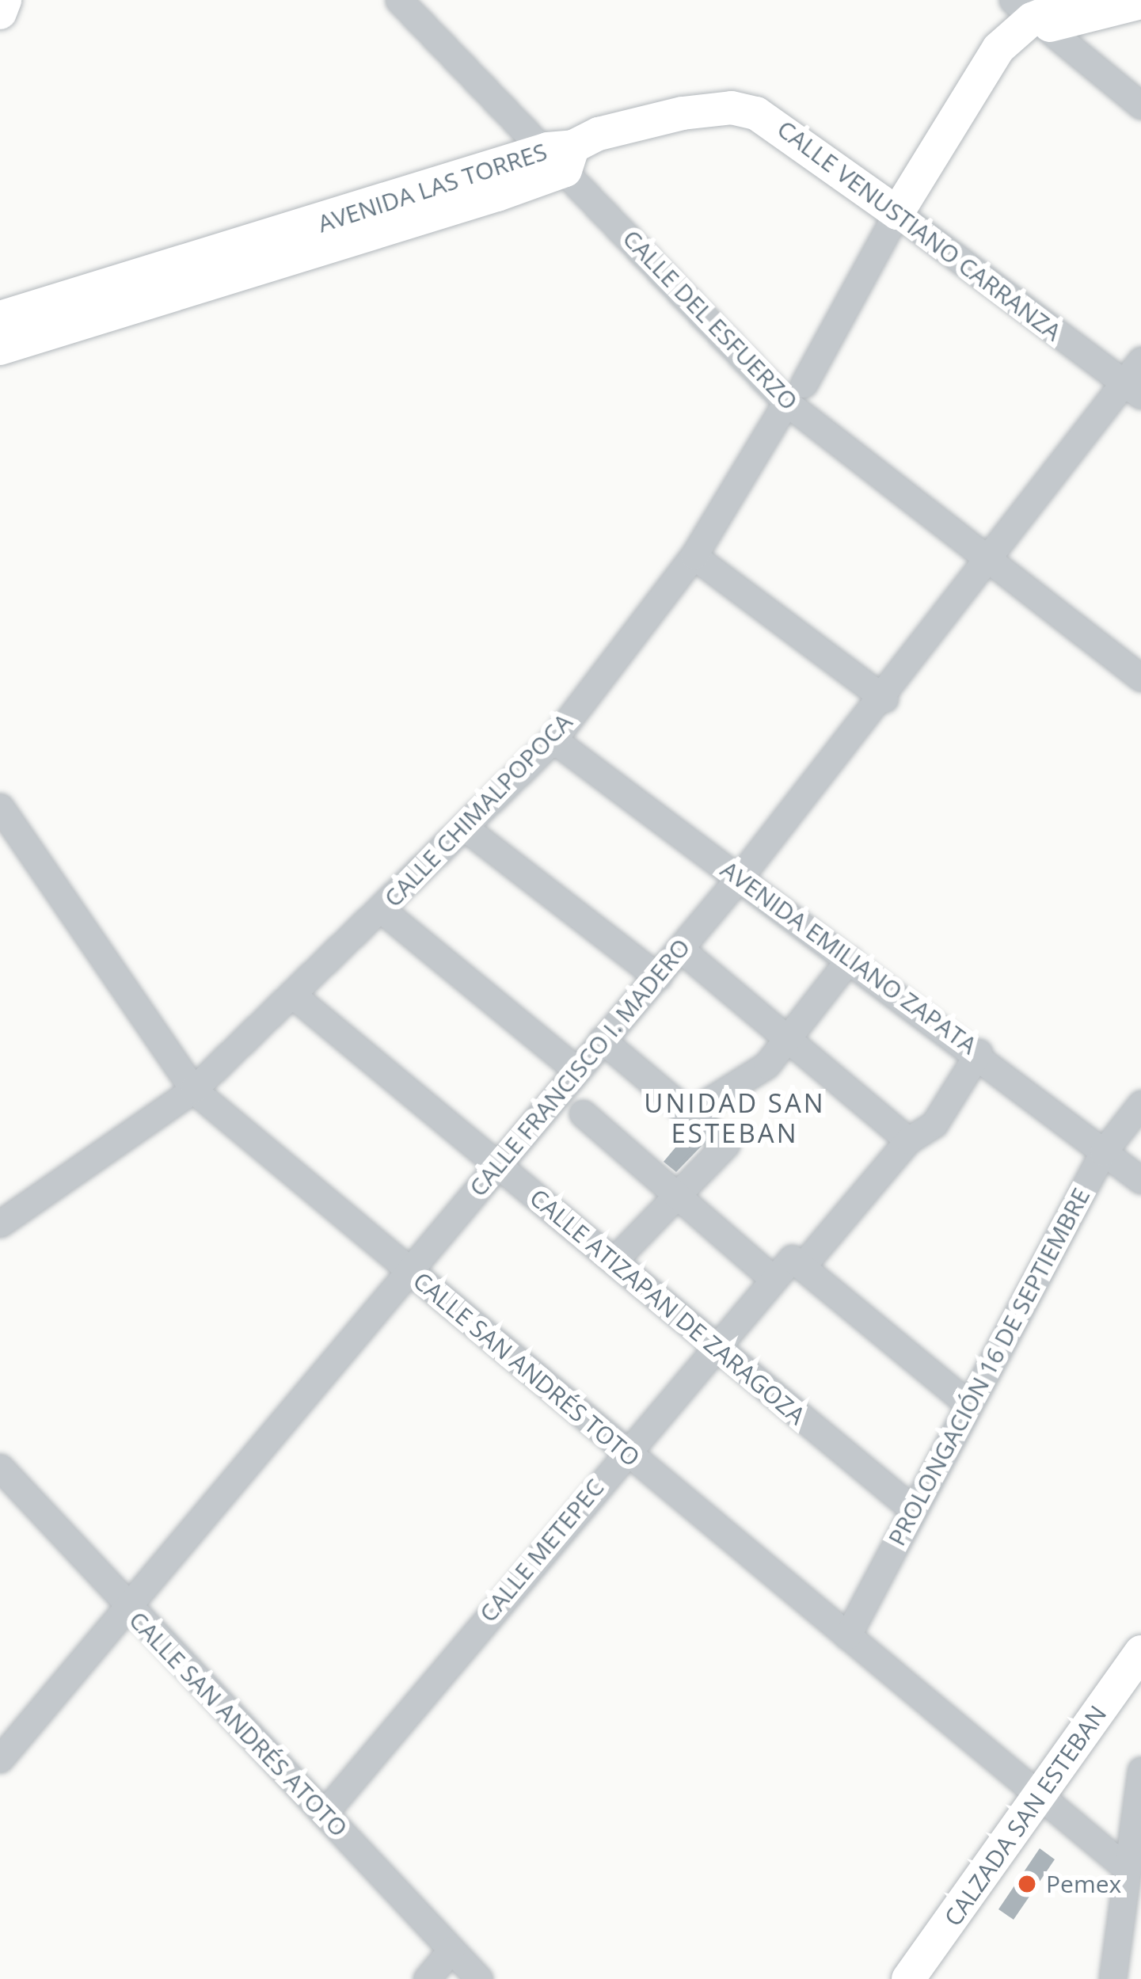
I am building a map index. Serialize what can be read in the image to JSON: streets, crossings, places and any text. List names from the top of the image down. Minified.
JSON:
{"streets":{"main road":["AVENIDA LAS TORRES","CALLE VENUSTIANO CARRANZA","CALLE CHIMALPOPOCA","CALZADA SAN ESTEBAN"],"street":["CALLE DEL ESFUERZO","AVENIDA EMILIANO ZAPATA","CALLE FRANCISCO I. MADERO","CALLE ATIZAPAN DE ZARAGOZA","PROLONGACIÓN 16 DE SEPTIEMBRE","CALLE SAN ANDRÉS TOTO","CALLE METEPEC","CALLE SAN ANDRÉS ATOTO"]},"crossings":[["AVENIDA LAS TORRES","CALLE VENUSTIANO CARRANZA"],["AVENIDA LAS TORRES","CALLE DEL ESFUERZO"],["CALLE VENUSTIANO CARRANZA","CALLE DEL ESFUERZO"],["CALLE VENUSTIANO CARRANZA","CALLE CHIMALPOPOCA"],["CALLE VENUSTIANO CARRANZA","CALLE FRANCISCO I. MADERO"],["CALLE DEL ESFUERZO","CALLE CHIMALPOPOCA"],["CALLE DEL ESFUERZO","CALLE FRANCISCO I. MADERO"],["CALLE CHIMALPOPOCA","AVENIDA EMILIANO ZAPATA"],["CALLE CHIMALPOPOCA","CALLE ATIZAPAN DE ZARAGOZA"],["CALLE CHIMALPOPOCA","CALLE SAN ANDRÉS TOTO"],["AVENIDA EMILIANO ZAPATA","CALLE FRANCISCO I. MADERO"],["AVENIDA EMILIANO ZAPATA","PROLONGACIÓN 16 DE SEPTIEMBRE"],["AVENIDA EMILIANO ZAPATA","CALLE METEPEC"],["CALLE FRANCISCO I. MADERO","CALLE ATIZAPAN DE ZARAGOZA"],["CALLE FRANCISCO I. MADERO","CALLE SAN ANDRÉS TOTO"],["CALLE FRANCISCO I. MADERO","CALLE SAN ANDRÉS ATOTO"],["CALLE ATIZAPAN DE ZARAGOZA","PROLONGACIÓN 16 DE SEPTIEMBRE"],["CALLE ATIZAPAN DE ZARAGOZA","CALLE METEPEC"],["PROLONGACIÓN 16 DE SEPTIEMBRE","CALLE SAN ANDRÉS TOTO"],["CALLE SAN ANDRÉS TOTO","CALLE METEPEC"],["CALLE SAN ANDRÉS TOTO","CALZADA SAN ESTEBAN"],["CALLE METEPEC","CALLE SAN ANDRÉS ATOTO"]],"districts":["UNIDAD SAN ESTEBAN"],"places":["Pemex"]}
